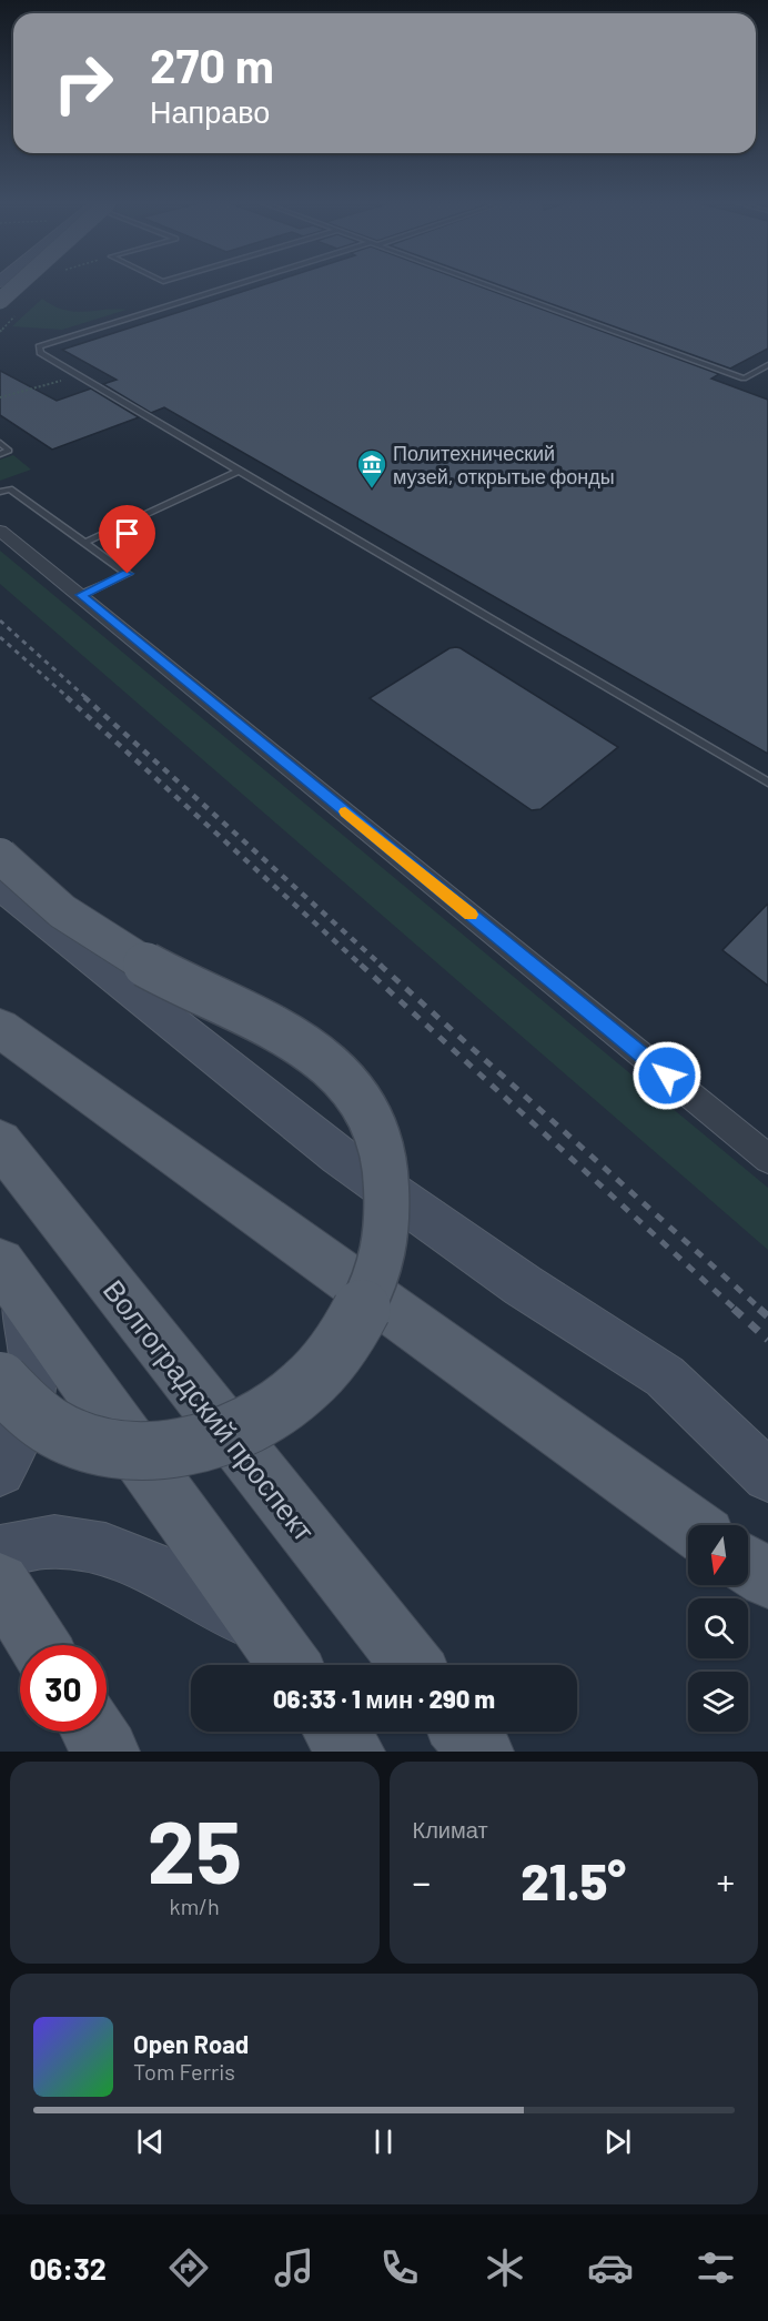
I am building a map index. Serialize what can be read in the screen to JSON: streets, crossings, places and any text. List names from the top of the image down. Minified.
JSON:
{"streets":{"main road":["Волгоградский проспект"]},"places":{"museum":["Политехнический музей, открытые фонды"]},"north":"bottom","page":{"turn":["270 m","Направо"],"limit":"30","trip":"06:33 · 1 мин · 290 m","tile":[["25","km/h"],"Климат"],"heat":["−","21.5°","+"],"song":["Open Road","Tom Ferris"],"tabs":"06:32"}}
